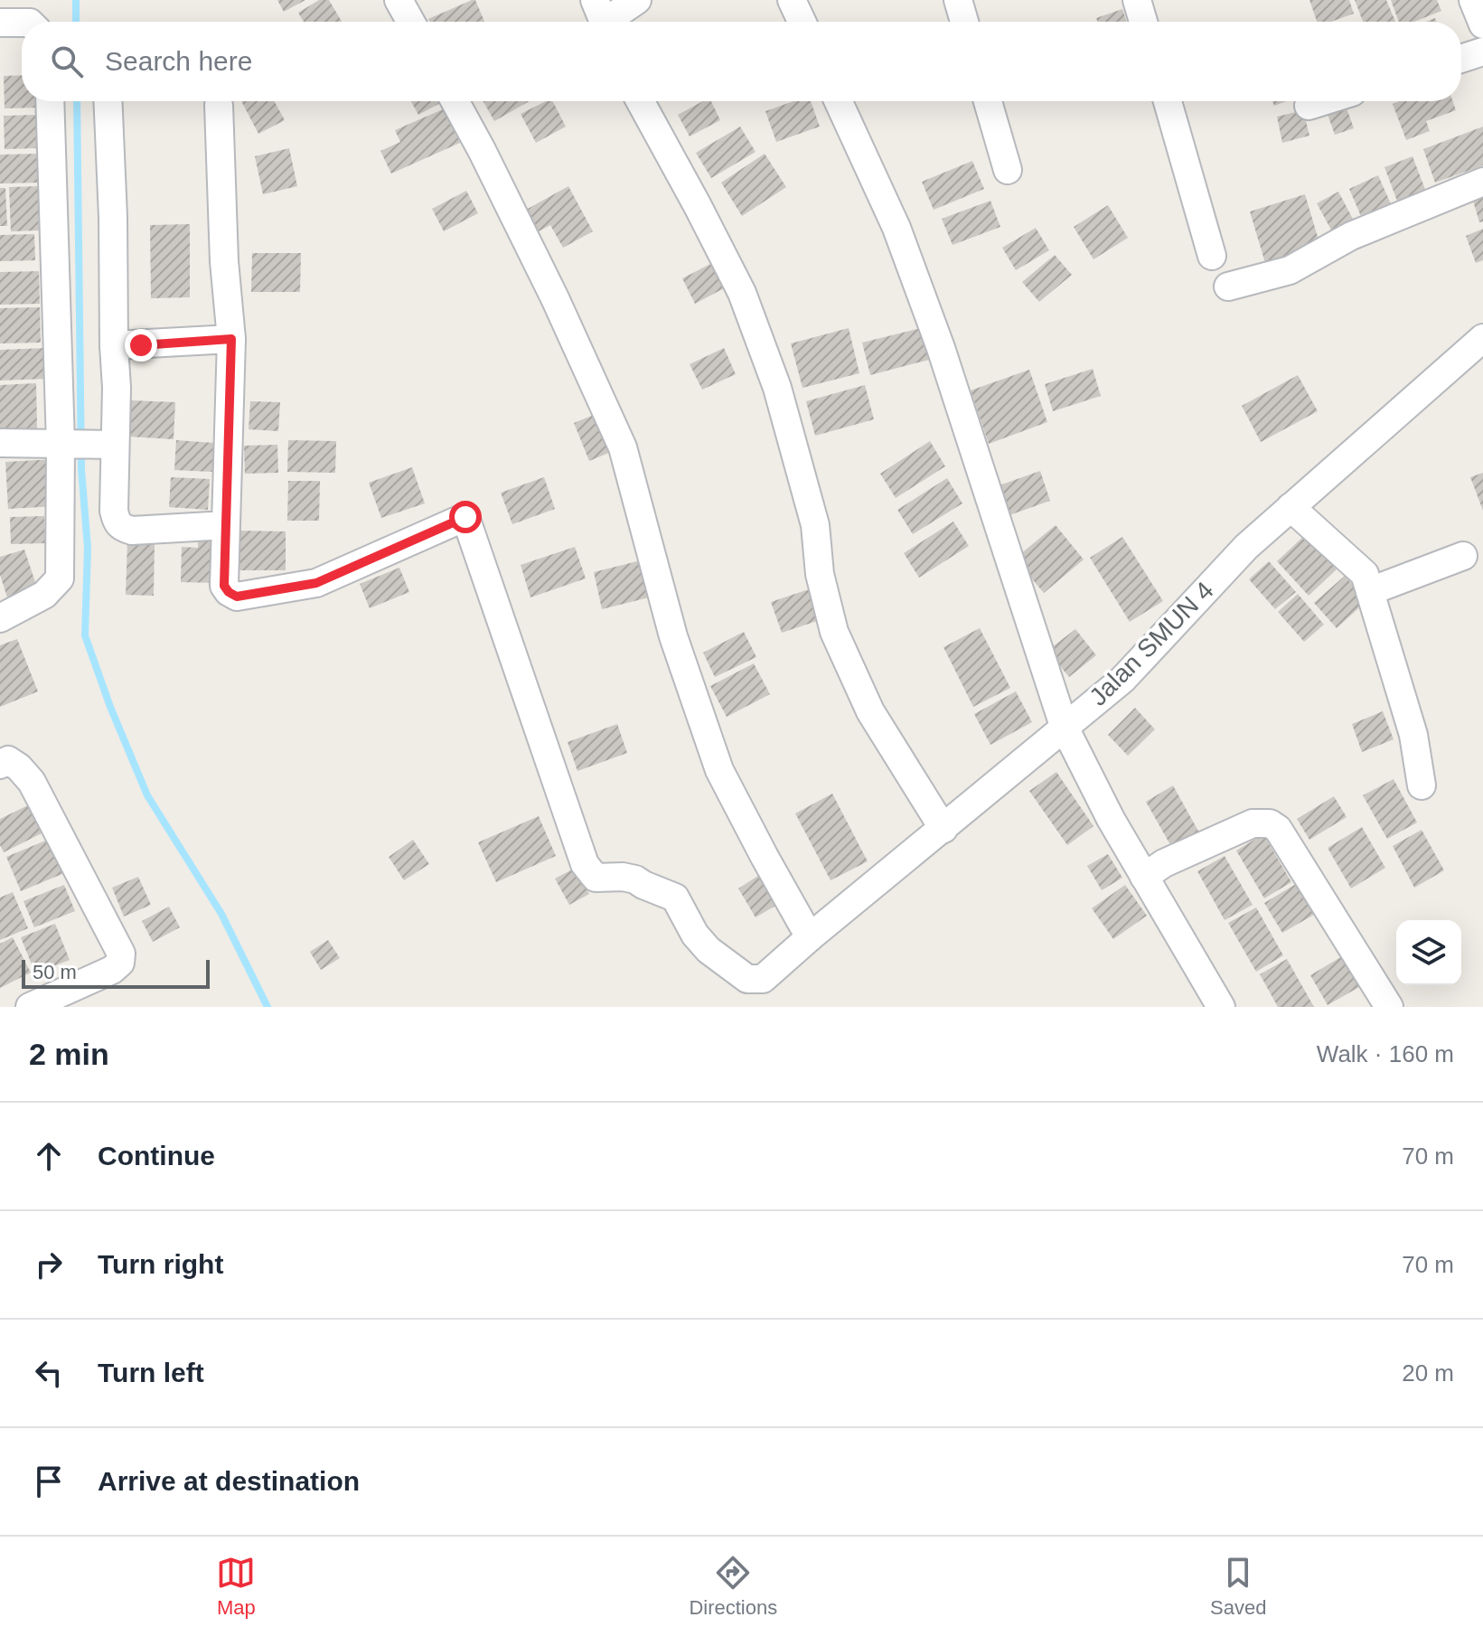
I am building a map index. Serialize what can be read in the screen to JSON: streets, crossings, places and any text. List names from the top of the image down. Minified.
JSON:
{"streets":{"street":["Jalan SMUN 4"]},"scale_bar":"50 m","page":{"search":"Search here","scale":"50 m","heading":["2 min","Walk · 160 m"],"list":[["Continue","70 m"],["Turn right","70 m"],["Turn left","20 m"],"Arrive at destination"],"nav":["Map","Directions","Saved"]}}
